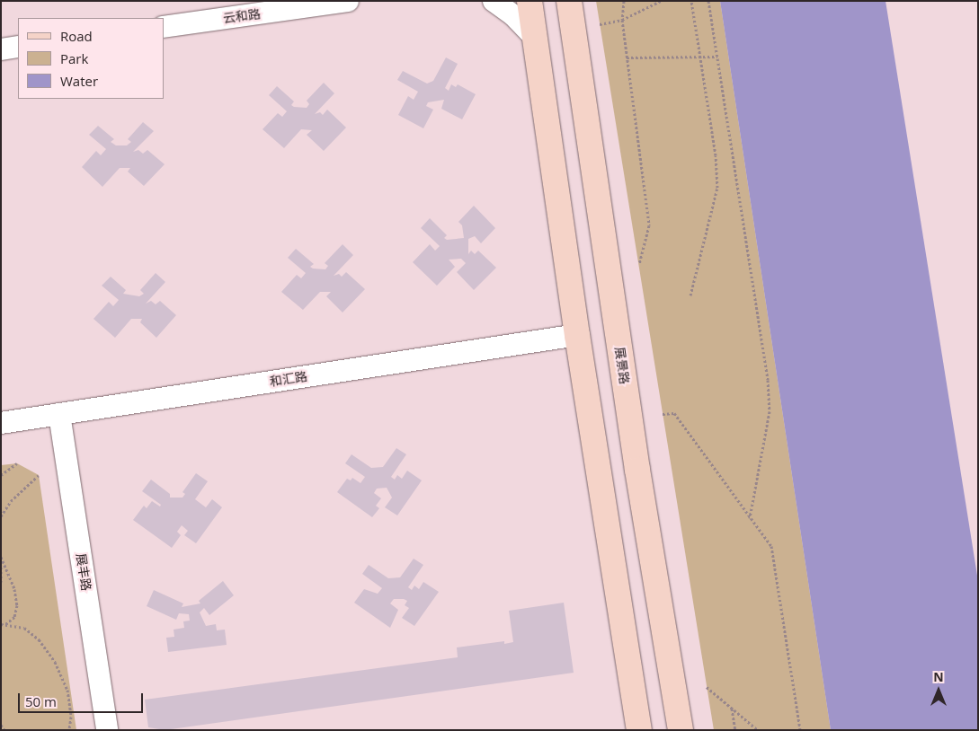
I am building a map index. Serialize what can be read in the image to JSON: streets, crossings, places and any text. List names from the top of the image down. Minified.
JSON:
{"streets":{"main road":["展景路"],"street":["云和路","和汇路","展丰路"]},"crossings":[["和汇路","展丰路"]],"legend":["Road","Park","Water"],"scale_bar":"50 m","north":"top"}
